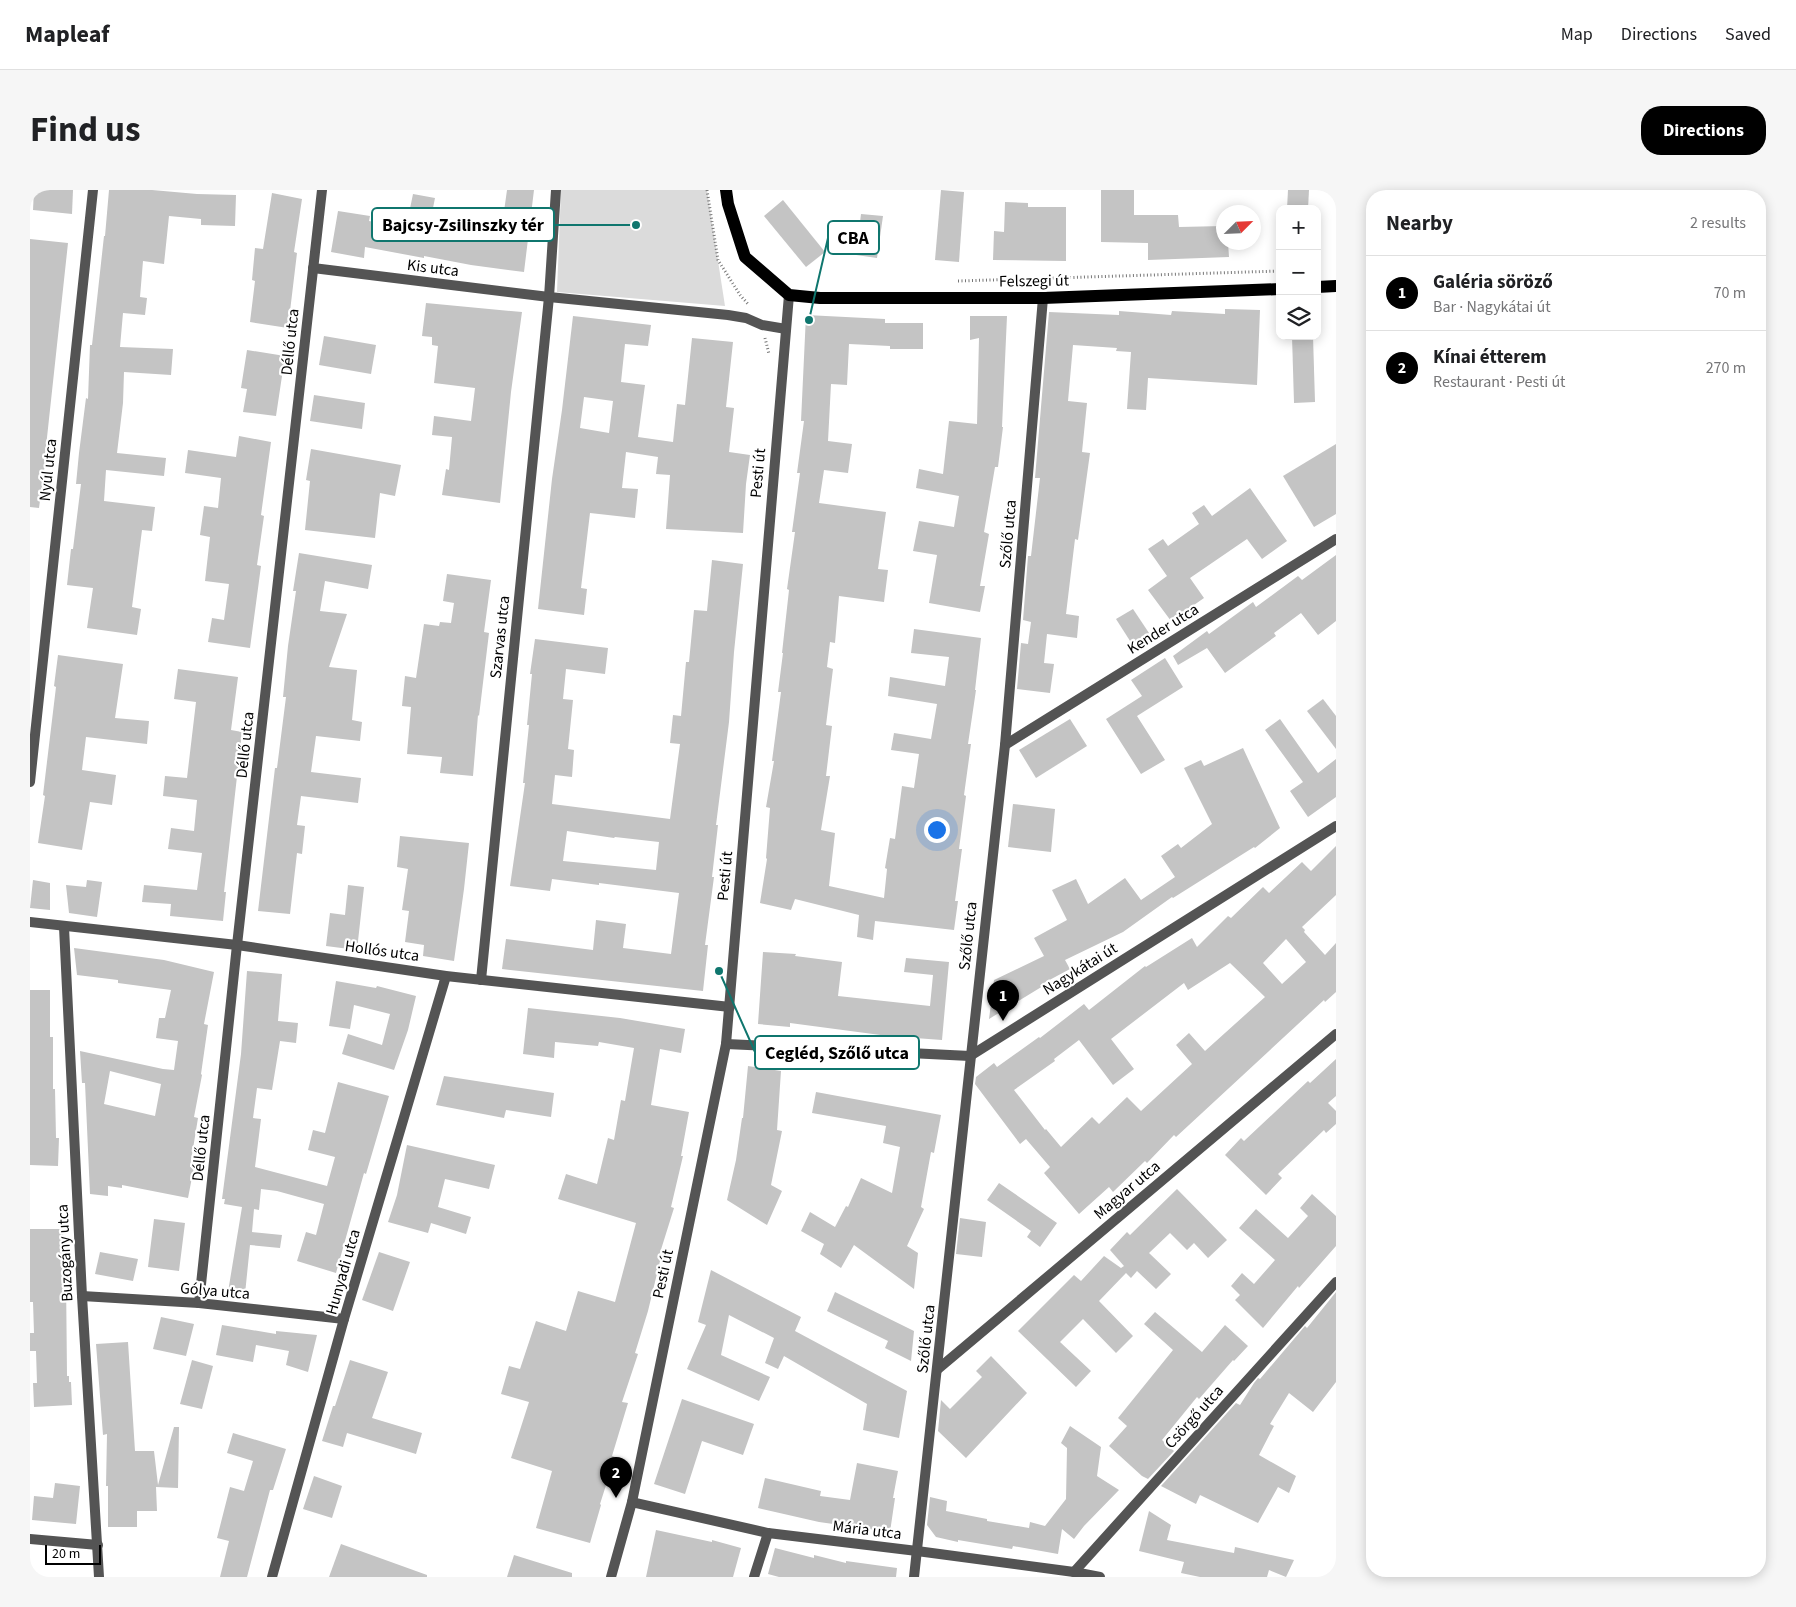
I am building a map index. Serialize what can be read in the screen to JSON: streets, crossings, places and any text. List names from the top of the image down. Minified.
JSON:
{"streets":{"main road":["Felszegi út"],"street":["Kis utca","Déllő utca","Nyúl utca","Pesti út","Szőlő utca","Kender utca","Szarvas utca","Hollós utca","Nagykátai út","Magyar utca","Buzogány utca","Hunyadi utca","Gólya utca","Csörgő utca","Mária utca"]},"crossings":[["Kis utca","Déllő utca"],["Kis utca","Pesti út"],["Kis utca","Szarvas utca"],["Felszegi út","Pesti út"],["Felszegi út","Szőlő utca"],["Déllő utca","Hollós utca"],["Déllő utca","Gólya utca"],["Pesti út","Hollós utca"],["Pesti út","Mária utca"],["Szőlő utca","Kender utca"],["Szőlő utca","Nagykátai út"],["Szőlő utca","Magyar utca"],["Szőlő utca","Mária utca"],["Szarvas utca","Hollós utca"],["Hollós utca","Buzogány utca"],["Hollós utca","Hunyadi utca"],["Buzogány utca","Gólya utca"],["Hunyadi utca","Gólya utca"],["Csörgő utca","Mária utca"]],"places":["Bajcsy-Zsilinszky tér","CBA","Cegléd, Szőlő utca"],"scale_bar":"20 m","north":"top right","page":{"header":"Mapleaf","nav":["Map","Directions","Saved"],"title":"Find us","buttons":"Directions","heading":["Nearby","2 results"],"map_buttons":["+","−"],"list":[{"mark":"1","name":"Galéria söröző","note":"Bar · Nagykátai út","value":"70 m"},{"mark":"2","name":"Kínai étterem","note":"Restaurant · Pesti út","value":"270 m"}],"pins":["1","2"],"scale":"20 m"}}
